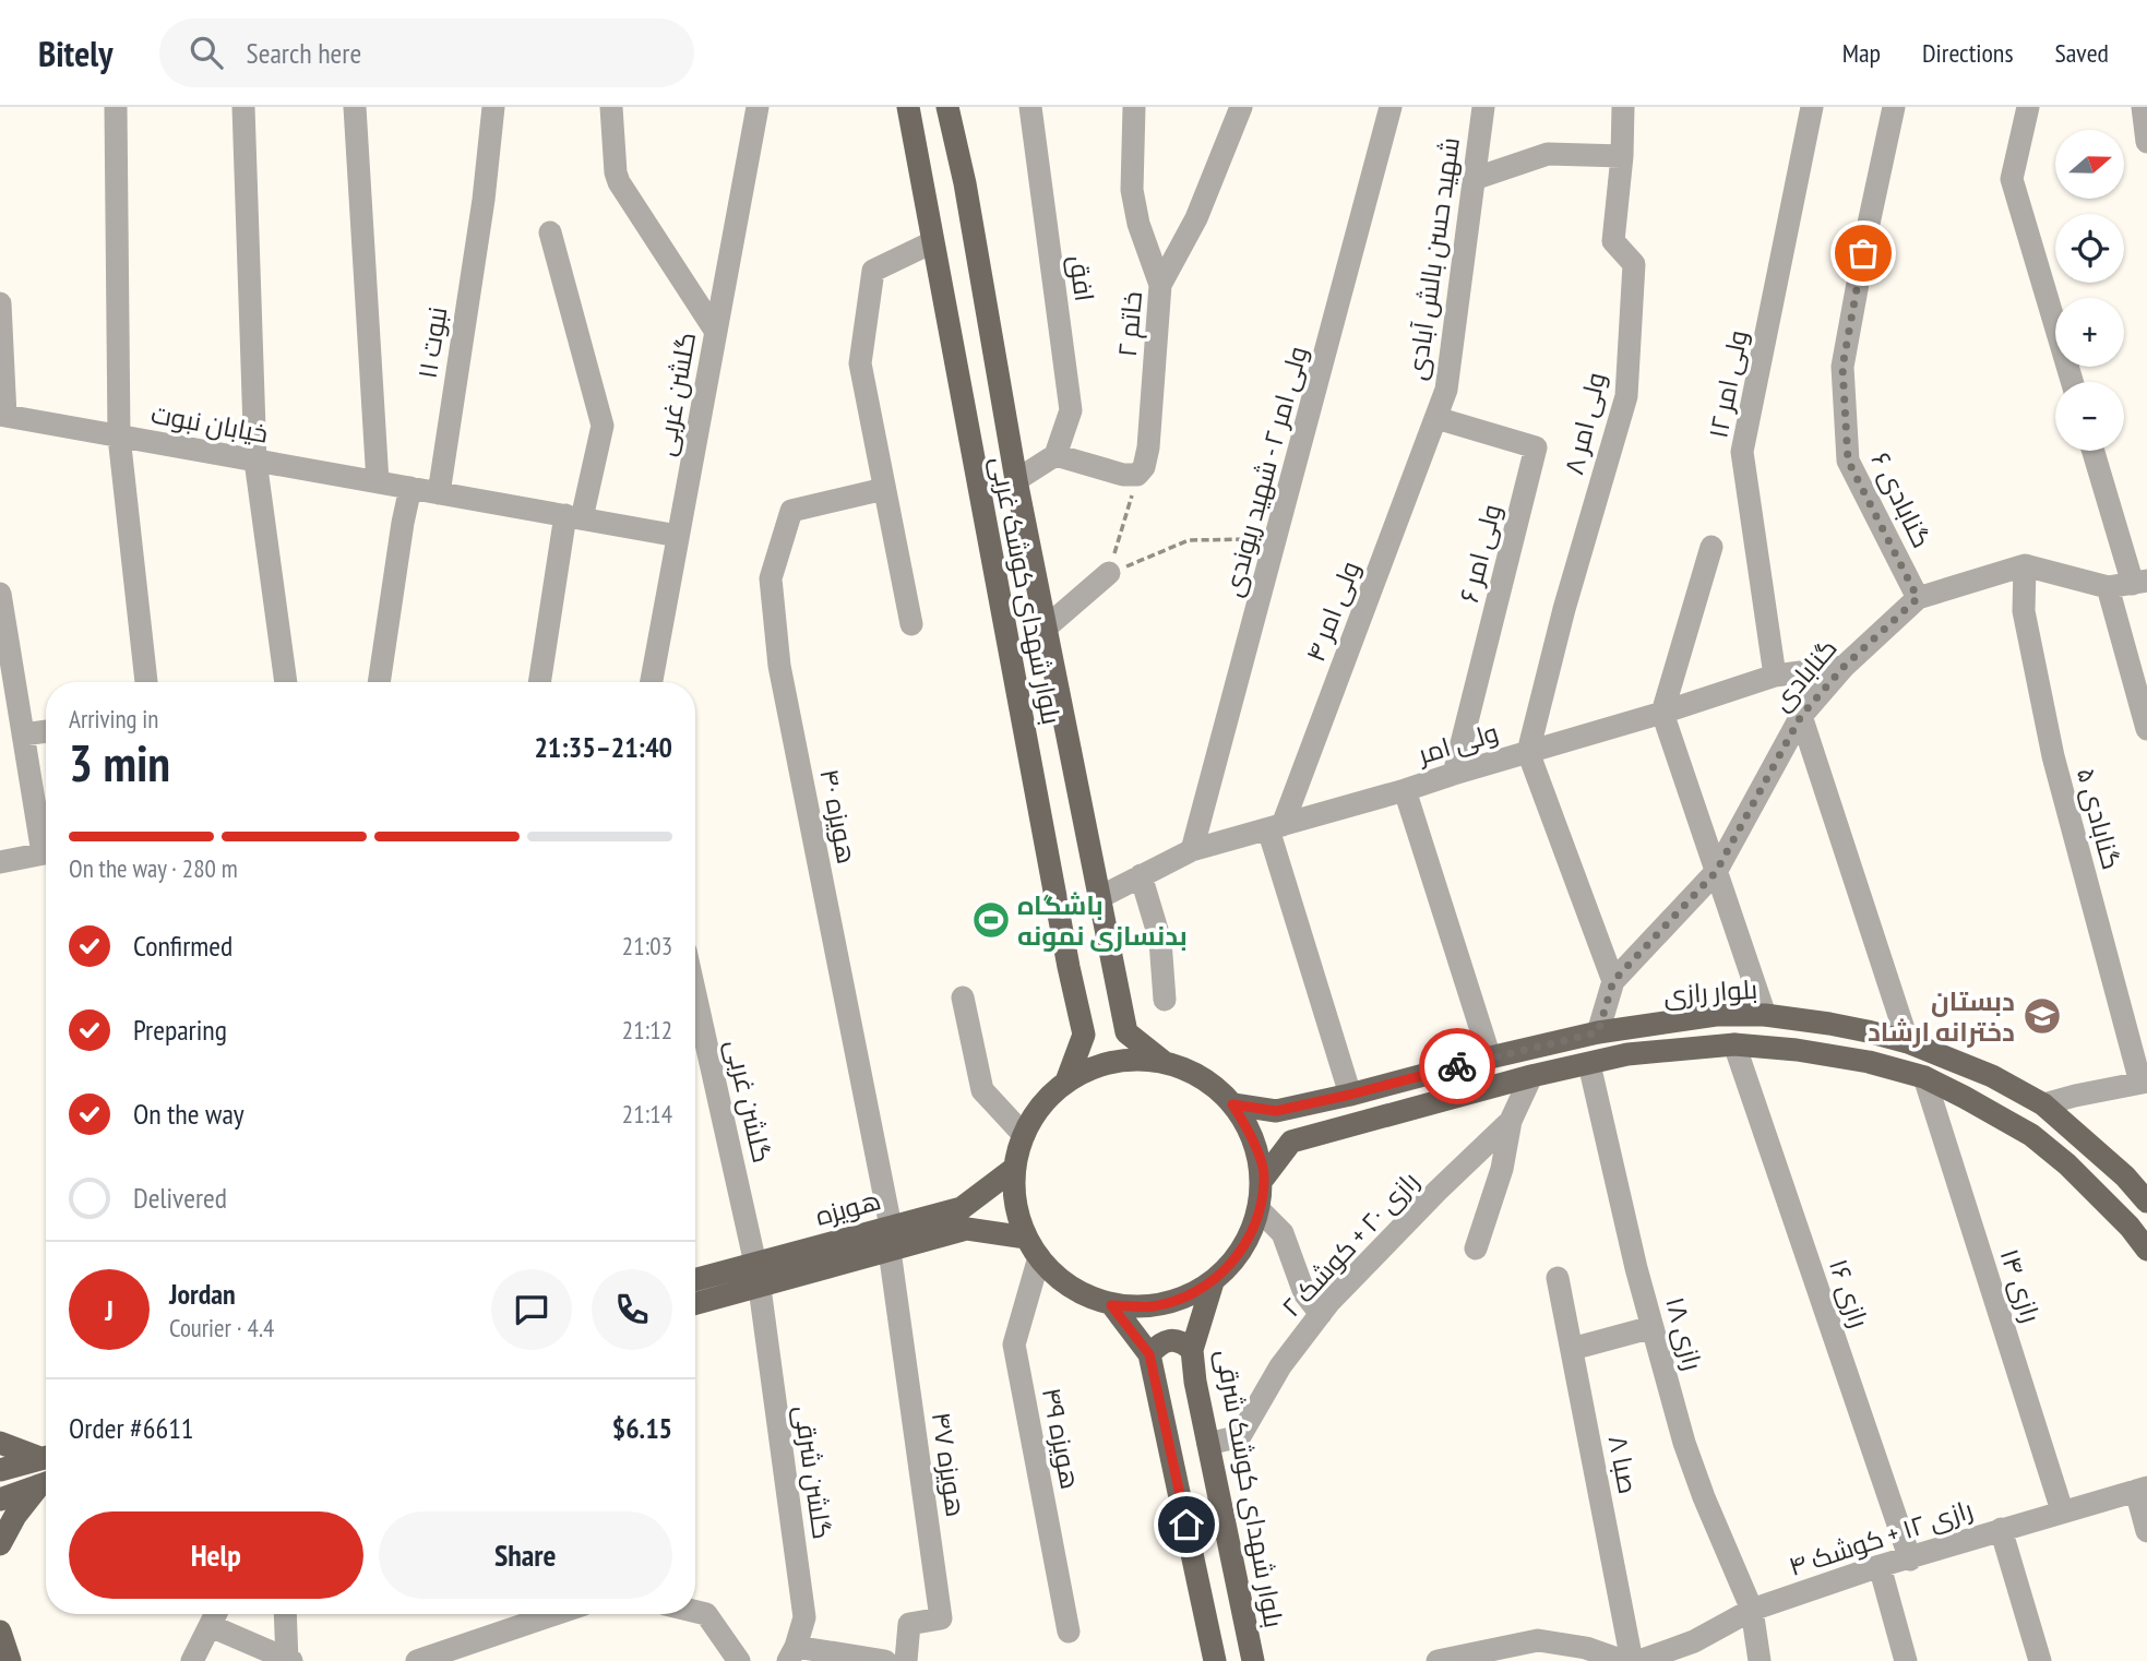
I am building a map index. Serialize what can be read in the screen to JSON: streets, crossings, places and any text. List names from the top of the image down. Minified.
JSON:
{"streets":{"main road":["بلوار شهدای کوشک غربی","بلوار رازی","هویزه","بلوار شهدای کوشک شرقی"],"street":["شهید حسن بالش آبادی","افق","خاتم ۲","نبوت ۱۱","ولی امر ۱۲","گلشن غربی","خیابان نبوت","ولی امر ۸","ولی امر ۲ - شهید ریوندی","گنابادی ۶","ولی امر ۶","ولی امر ۴","گنابادی","ولی امر","هویزه ۴۰","گنابادی ۵","رازی ۲۰ + کوشک ۲","رازی ۱۴","رازی ۱۶","رازی ۱۸","هویزه ۴۹","هویزه ۴۷","صبا ۸","گلشن شرقی","رازی ۱۲ + کوشک ۴"]},"crossings":[["شهید حسن بالش آبادی","ولی امر ۶"],["شهید حسن بالش آبادی","ولی امر ۴"],["نبوت ۱۱","خیابان نبوت"],["ولی امر ۱۲","ولی امر"],["گلشن غربی","خیابان نبوت"],["گلشن غربی","هویزه"],["ولی امر ۸","ولی امر"],["ولی امر ۲ - شهید ریوندی","ولی امر"],["گنابادی ۶","گنابادی"],["ولی امر ۶","ولی امر ۴"],["ولی امر ۶","ولی امر"],["بلوار شهدای کوشک غربی","ولی امر"],["بلوار شهدای کوشک غربی","بلوار رازی"],["بلوار شهدای کوشک غربی","هویزه"],["بلوار شهدای کوشک غربی","هویزه ۴۹"],["بلوار شهدای کوشک غربی","بلوار شهدای کوشک شرقی"],["ولی امر ۴","ولی امر"],["گنابادی","ولی امر"],["گنابادی","گنابادی ۵"],["گنابادی","بلوار رازی"],["هویزه ۴۰","هویزه"],["بلوار رازی","هویزه"],["بلوار رازی","رازی ۲۰ + کوشک ۲"],["بلوار رازی","رازی ۱۴"],["بلوار رازی","رازی ۱۶"],["بلوار رازی","رازی ۱۸"],["بلوار رازی","هویزه ۴۹"],["بلوار رازی","بلوار شهدای کوشک شرقی"],["هویزه","هویزه ۴۹"],["هویزه","هویزه ۴۷"],["هویزه","گلشن شرقی"],["هویزه","بلوار شهدای کوشک شرقی"],["رازی ۲۰ + کوشک ۲","بلوار شهدای کوشک شرقی"],["رازی ۱۴","رازی ۱۲ + کوشک ۴"],["رازی ۱۶","رازی ۱۲ + کوشک ۴"],["رازی ۱۸","رازی ۱۲ + کوشک ۴"],["هویزه ۴۹","بلوار شهدای کوشک شرقی"]],"places":{"sports":["باشگاه بدنسازی نمونه"],"school or university":["دبستان دخترانه ارشاد"]},"north":"right","page":{"header":"Bitely","search":"Search here","nav":["Map","Directions","Saved"],"map_buttons":["+","−"],"heading":["3 min","Arriving in","21:35–21:40"],"panel":["Jordan","Courier · 4.4","Order #6611","$6.15"],"bar":"On the way · 280 m","list":[["Confirmed","21:03"],["Preparing","21:12"],["On the way","21:14"],"Delivered"],"round":"J","buttons":["Help","Share"]}}
